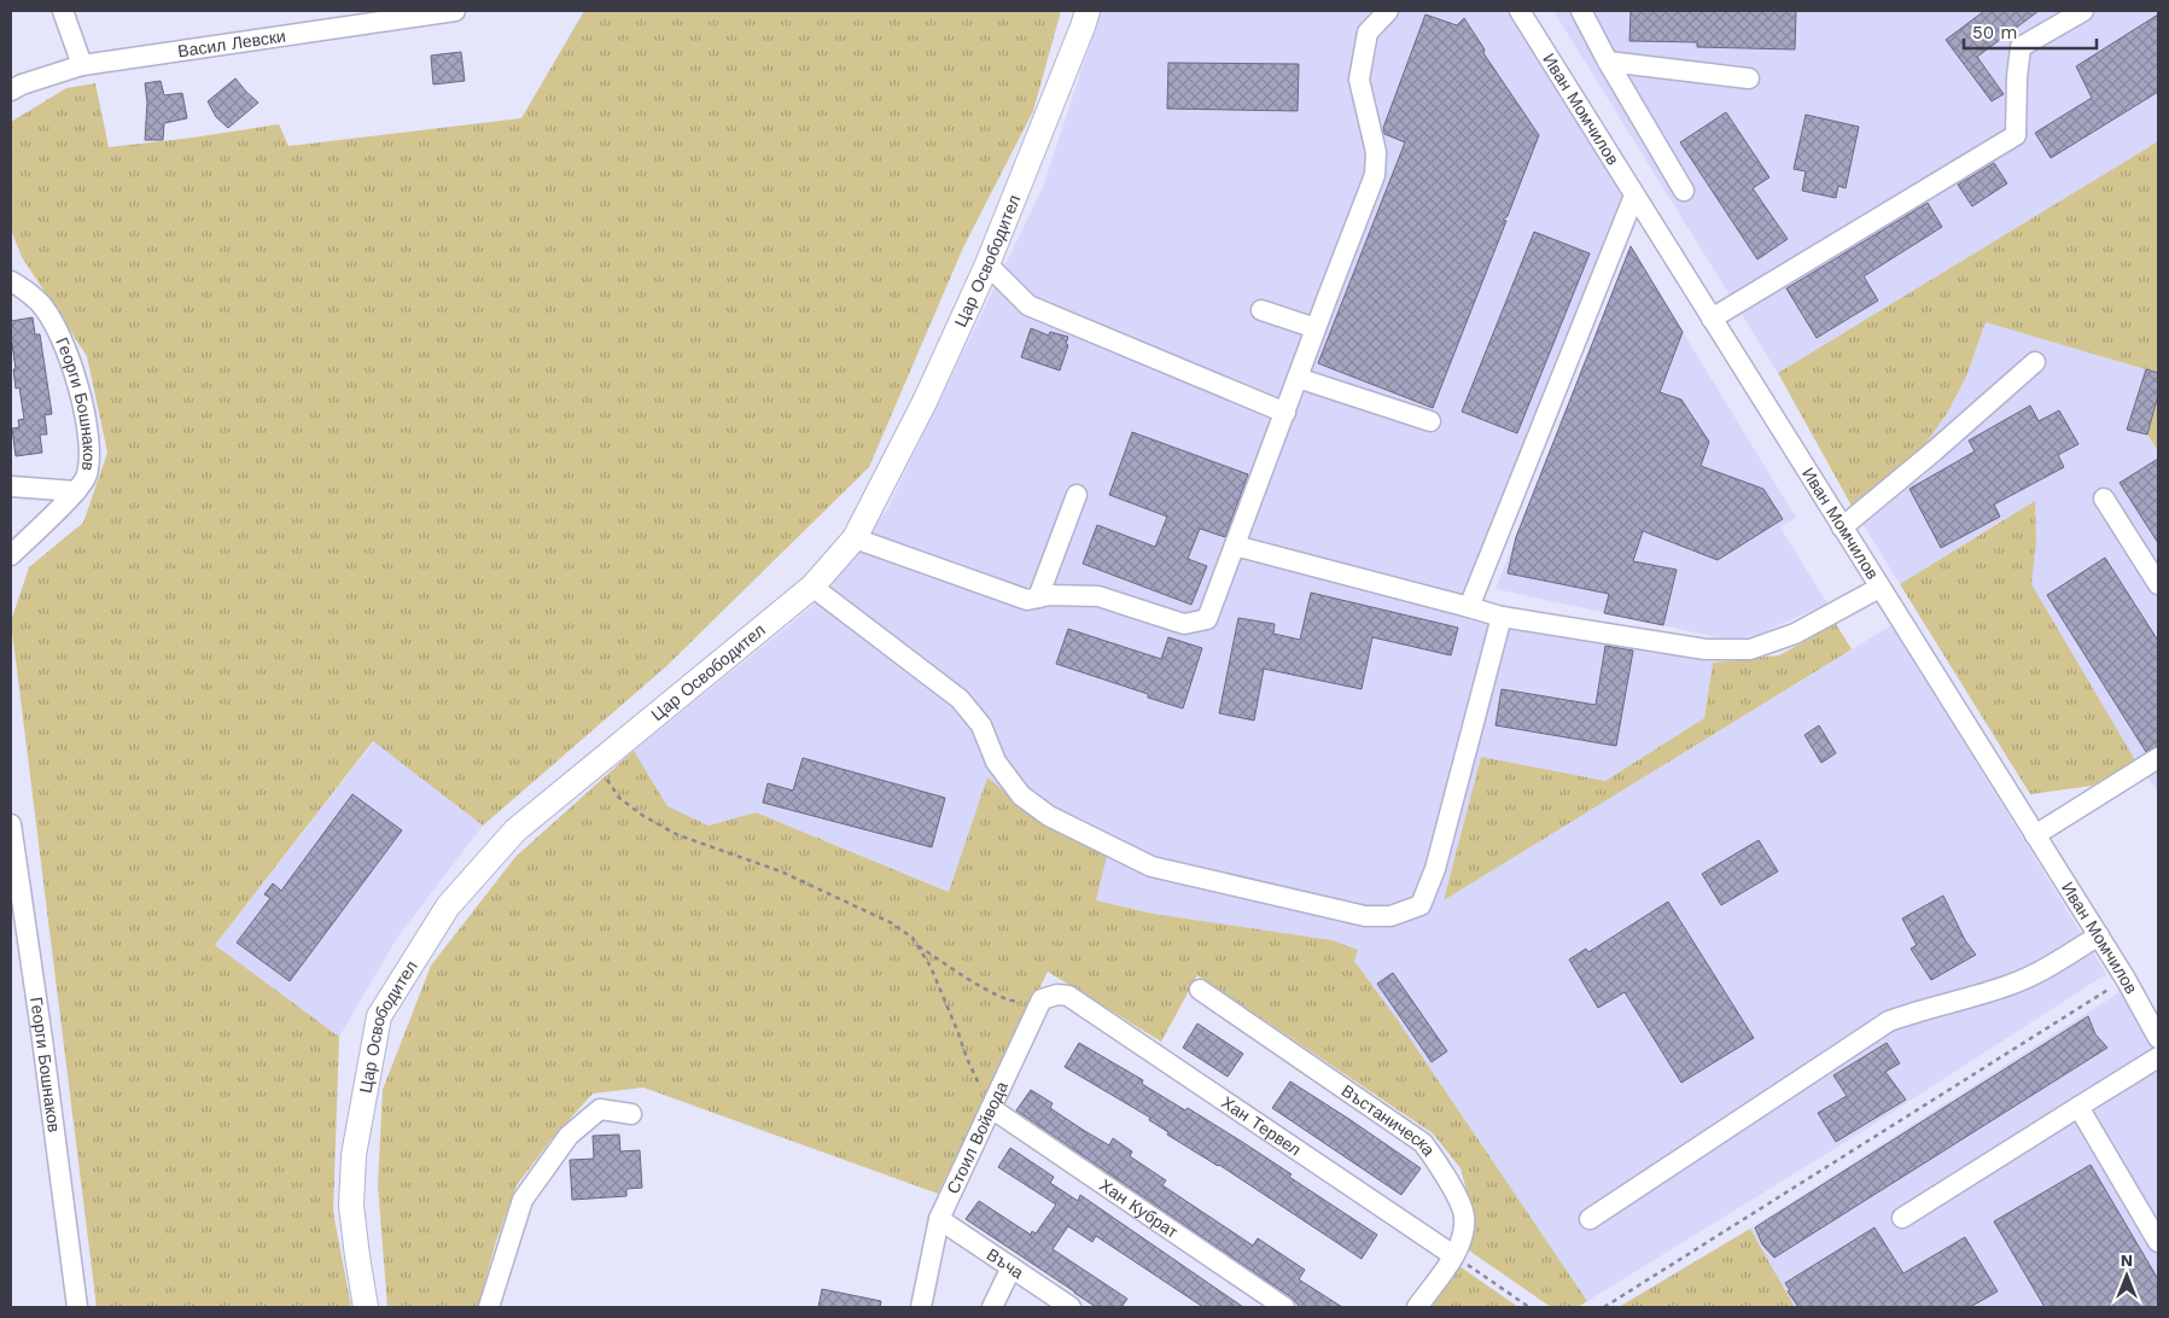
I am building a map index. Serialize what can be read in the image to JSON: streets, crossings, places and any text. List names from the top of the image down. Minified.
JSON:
{"streets":{"main road":["Цар Освободител"],"street":["Васил Левски","Иван Момчилов","Георги Бошнаков","Въстаническа","Хан Тервел","Стоил Войвода","Хан Кубрат","Въча"]},"crossings":[["Въстаническа","Хан Тервел"],["Хан Тервел","Стоил Войвода"],["Стоил Войвода","Хан Кубрат"],["Стоил Войвода","Въча"]],"scale_bar":"50 m","north":"top"}
